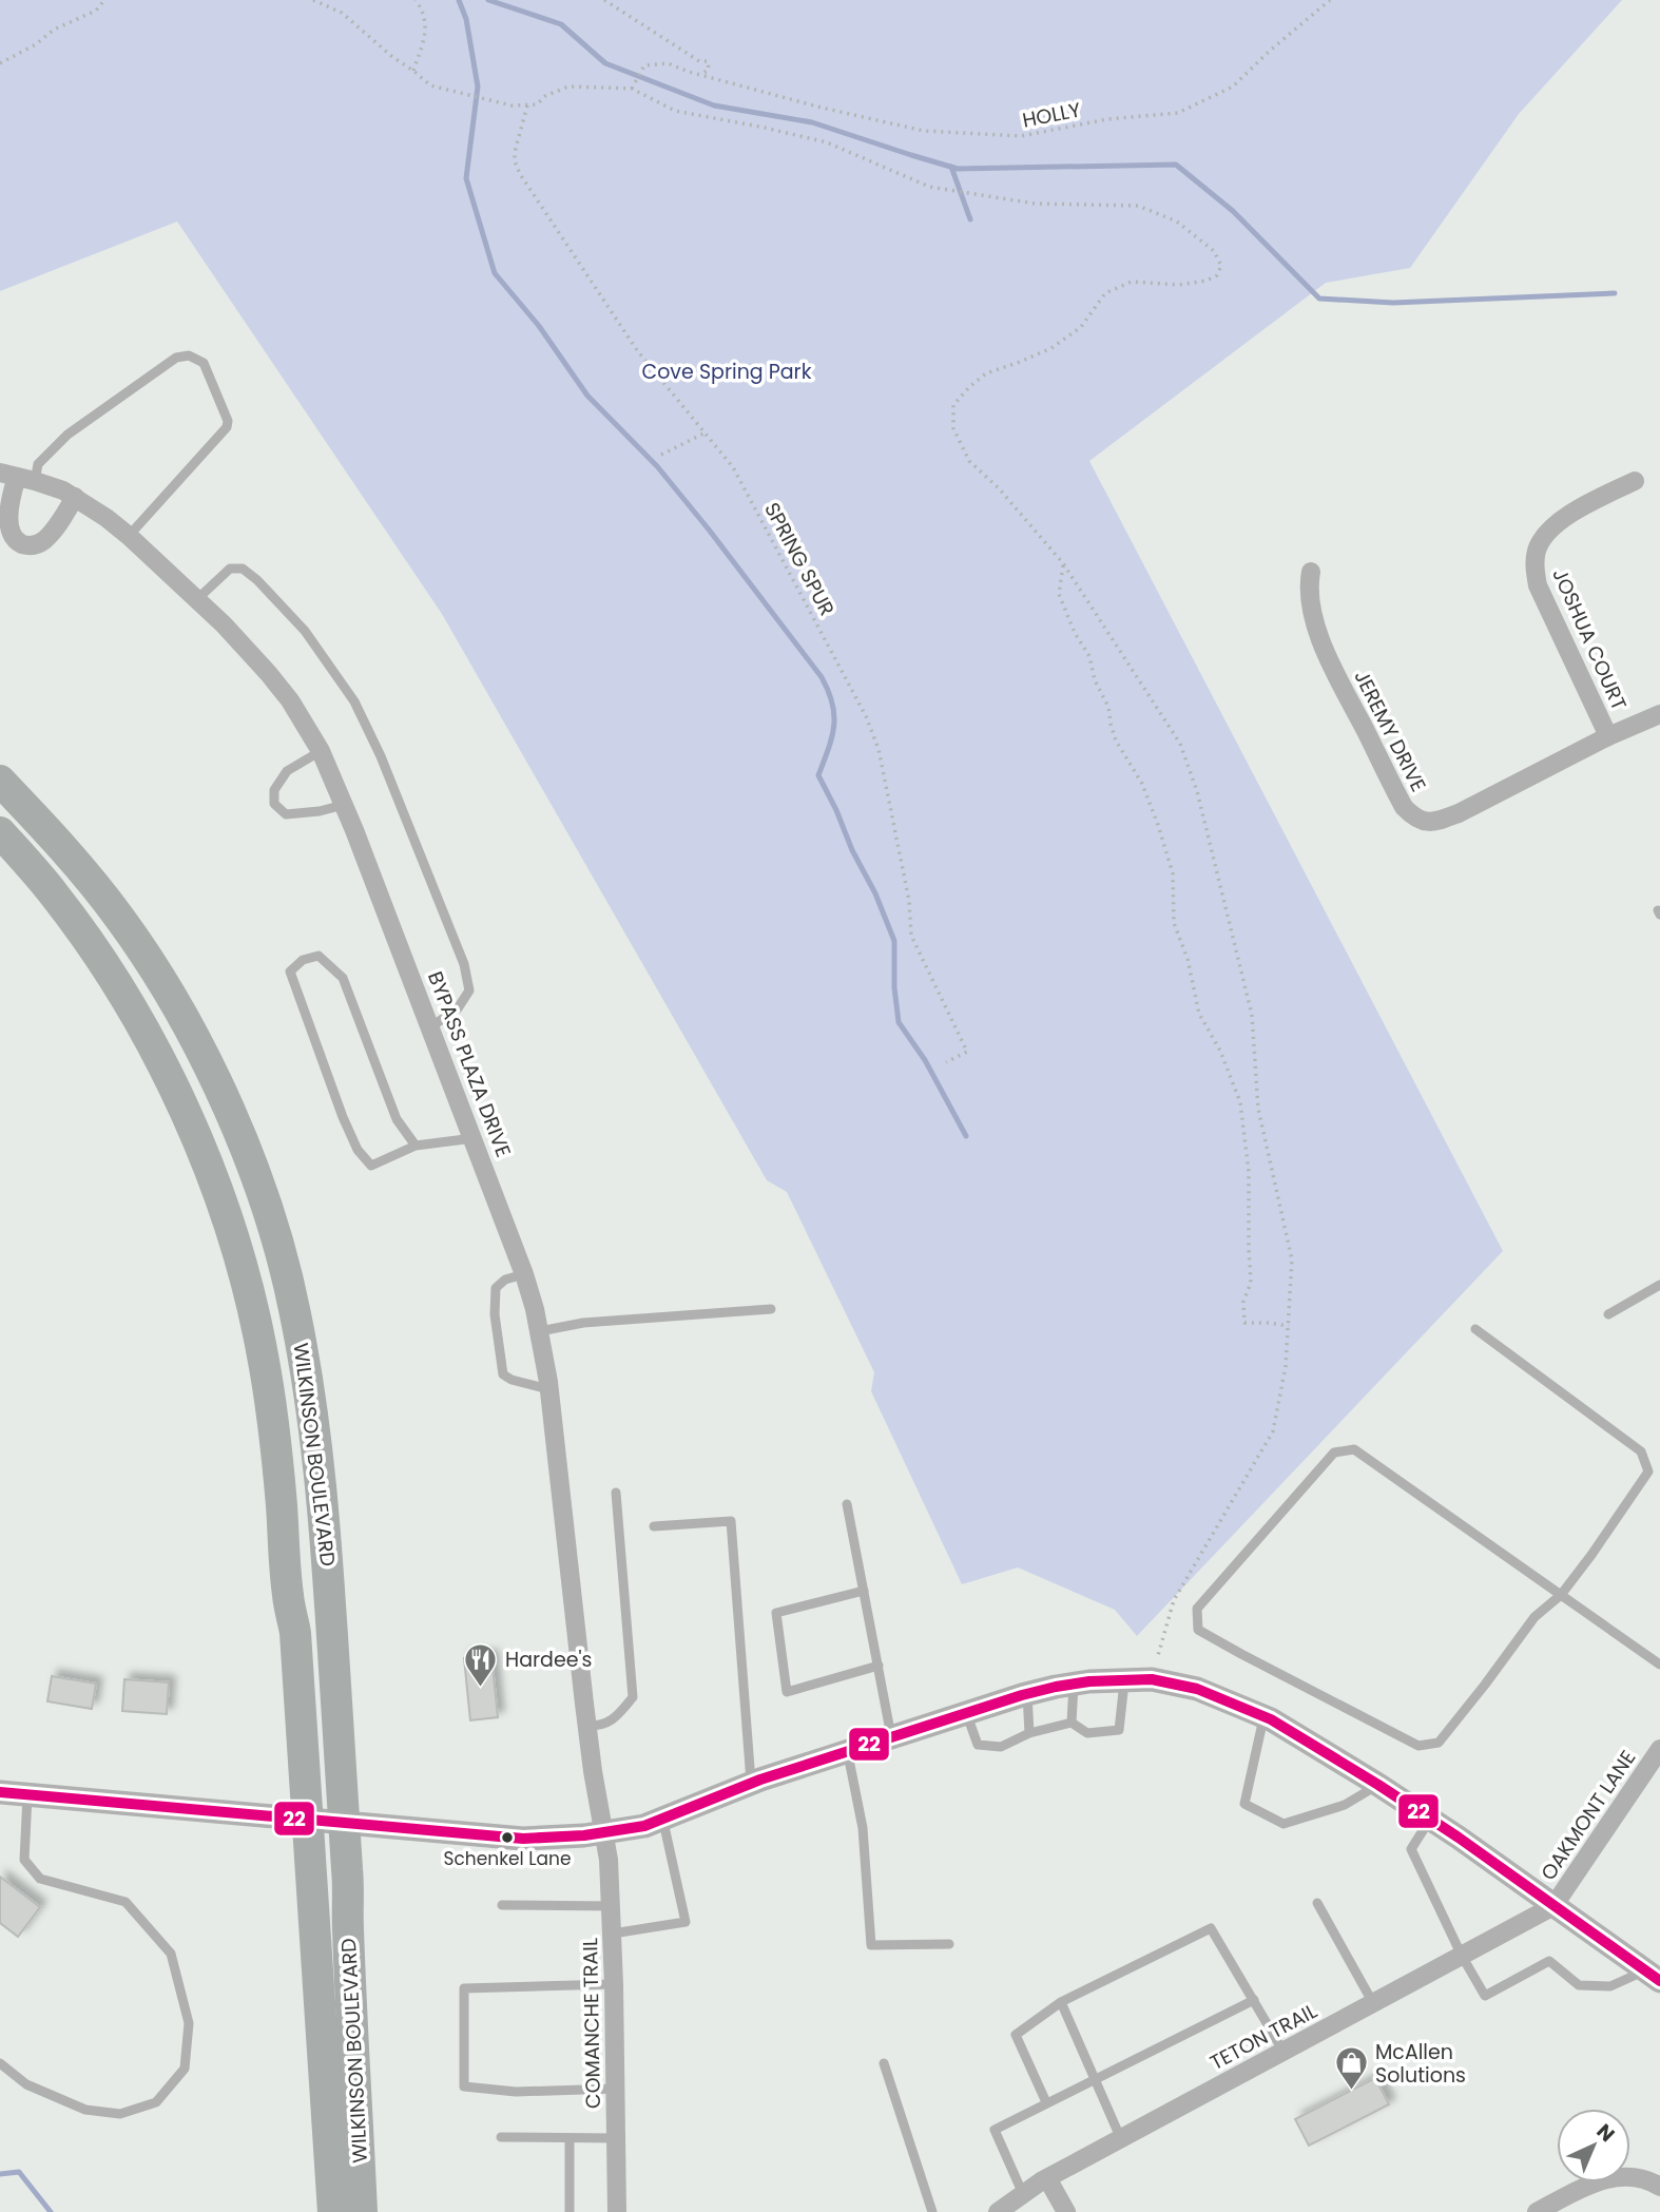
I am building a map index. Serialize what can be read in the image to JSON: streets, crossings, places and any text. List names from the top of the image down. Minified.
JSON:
{"streets":{"highway":["WILKINSON BOULEVARD"],"street":["JOSHUA COURT","JEREMY DRIVE","BYPASS PLAZA DRIVE","OAKMONT LANE","COMANCHE TRAIL","TETON TRAIL"],"path":["HOLLY","SPRING SPUR"]},"crossings":[["JOSHUA COURT","JEREMY DRIVE"],["BYPASS PLAZA DRIVE","COMANCHE TRAIL"],["OAKMONT LANE","TETON TRAIL"]],"parks":["Cove Spring Park"],"places":{"restaurant":["Hardee's"],"other":["Schenkel Lane"],"shop":["McAllen Solutions"]},"lines":["transit line 22"],"north":"top right"}
